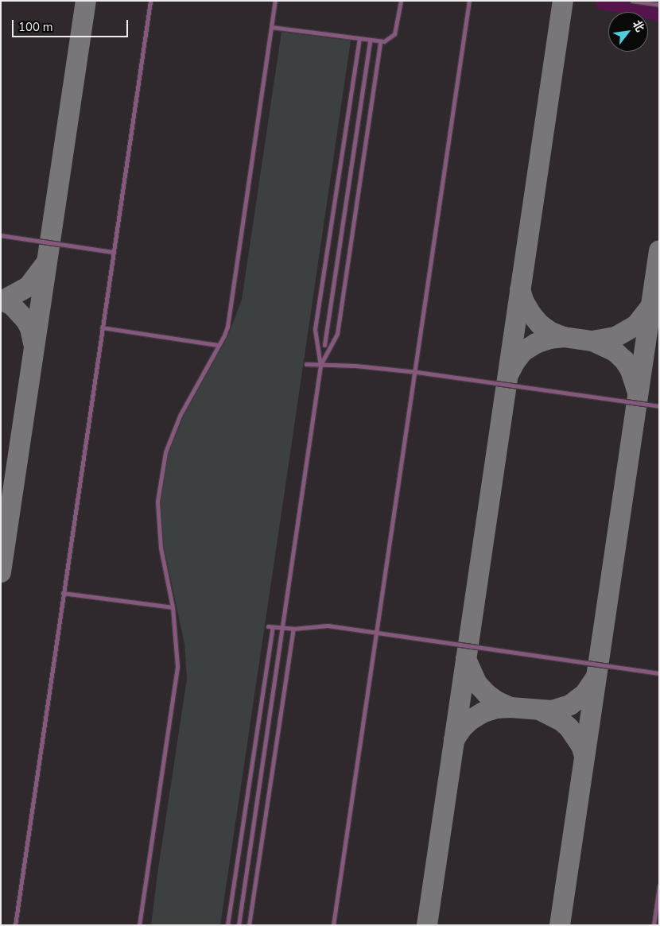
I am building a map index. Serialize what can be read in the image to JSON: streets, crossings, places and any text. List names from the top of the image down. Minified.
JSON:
{"scale_bar":"100 m","north":"top right"}
